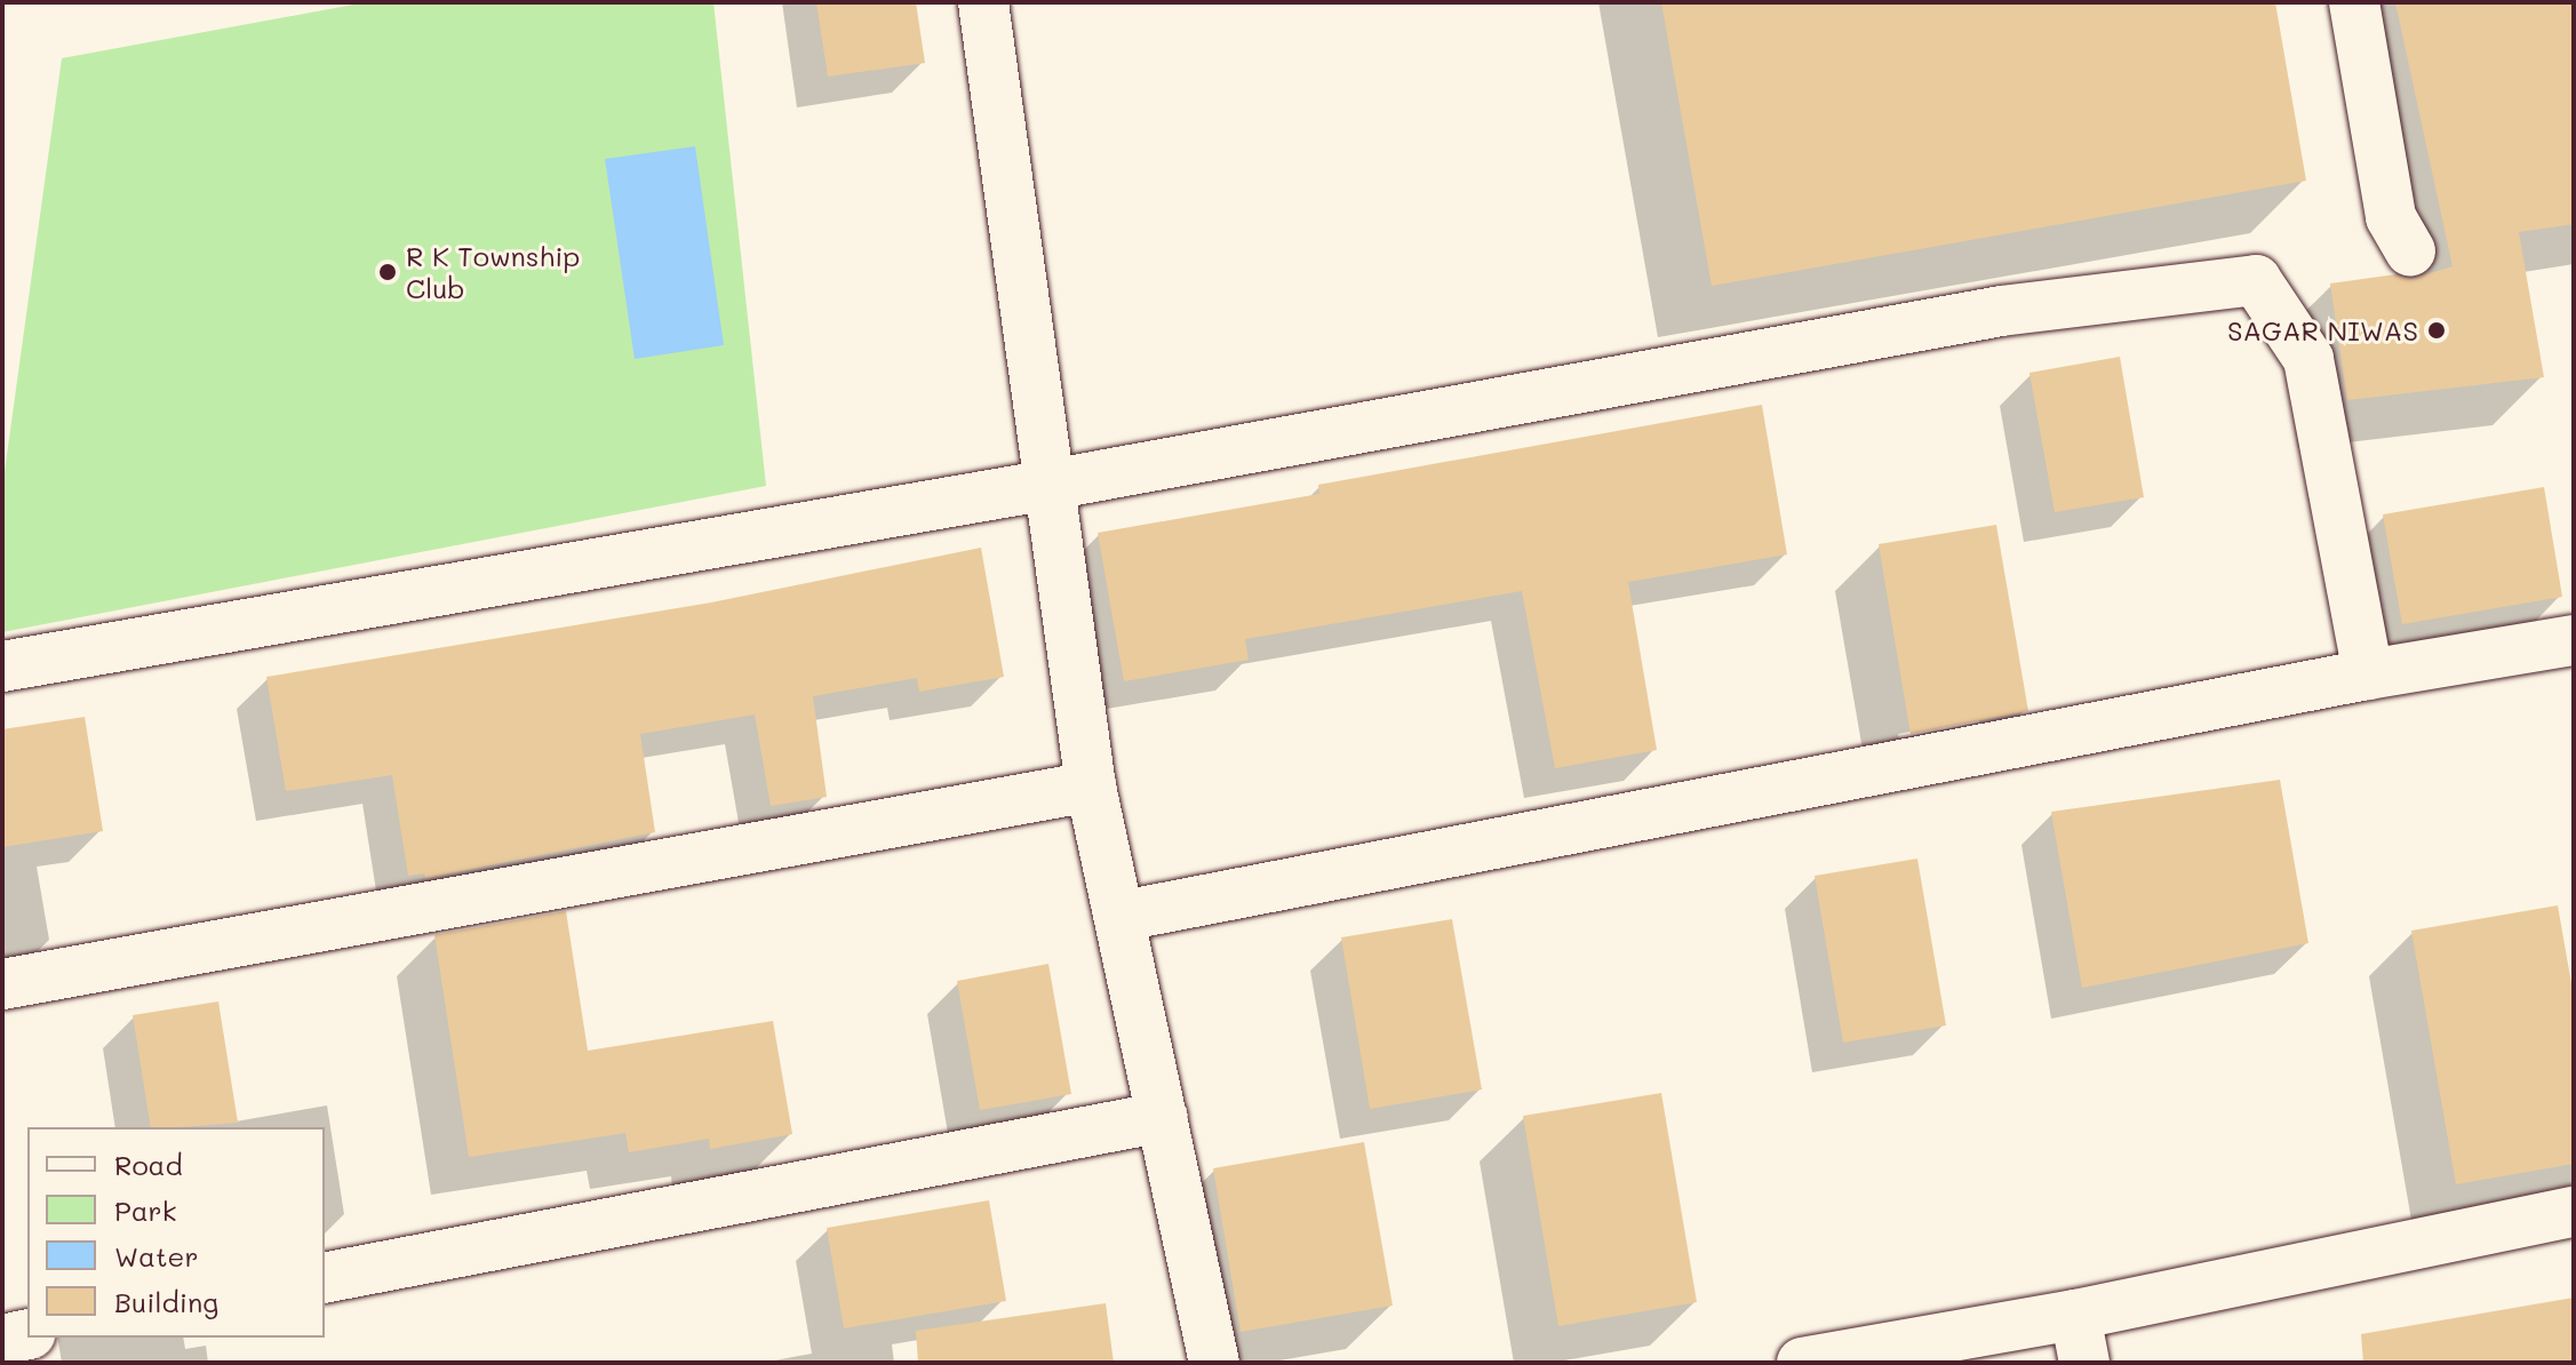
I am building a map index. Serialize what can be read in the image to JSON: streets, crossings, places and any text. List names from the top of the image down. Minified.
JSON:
{"places":["R K Township Club","SAGAR NIWAS"],"legend":["Road","Park","Water","Building"]}
